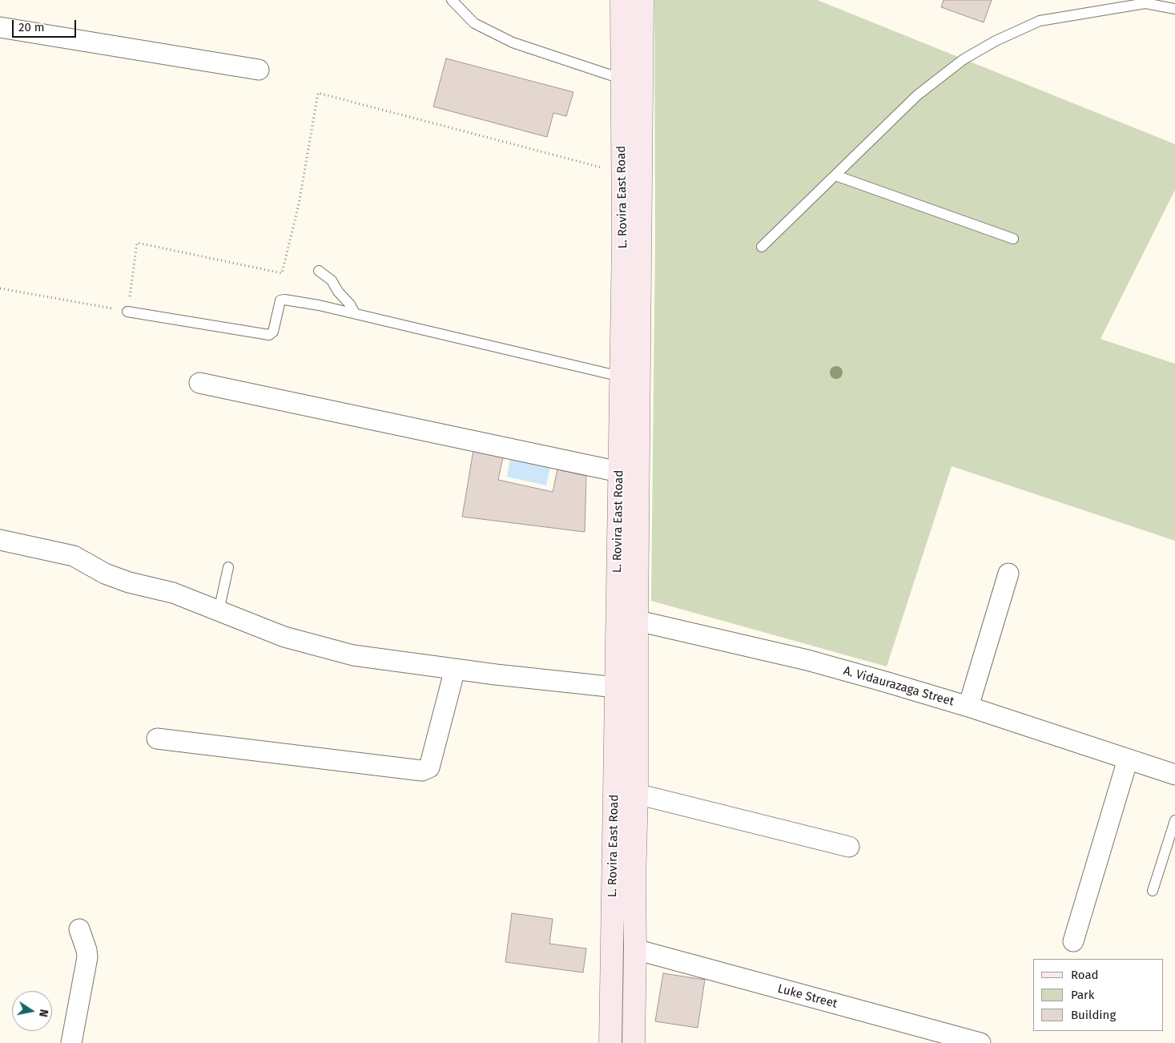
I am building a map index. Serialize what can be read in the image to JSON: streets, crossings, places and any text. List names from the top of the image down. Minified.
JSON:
{"streets":{"main road":["L. Rovira East Road"],"street":["A. Vidaurazaga Street","Luke Street"]},"crossings":[["L. Rovira East Road","A. Vidaurazaga Street"],["L. Rovira East Road","Luke Street"]],"legend":["Road","Park","Building"],"scale_bar":"20 m","north":"right"}
